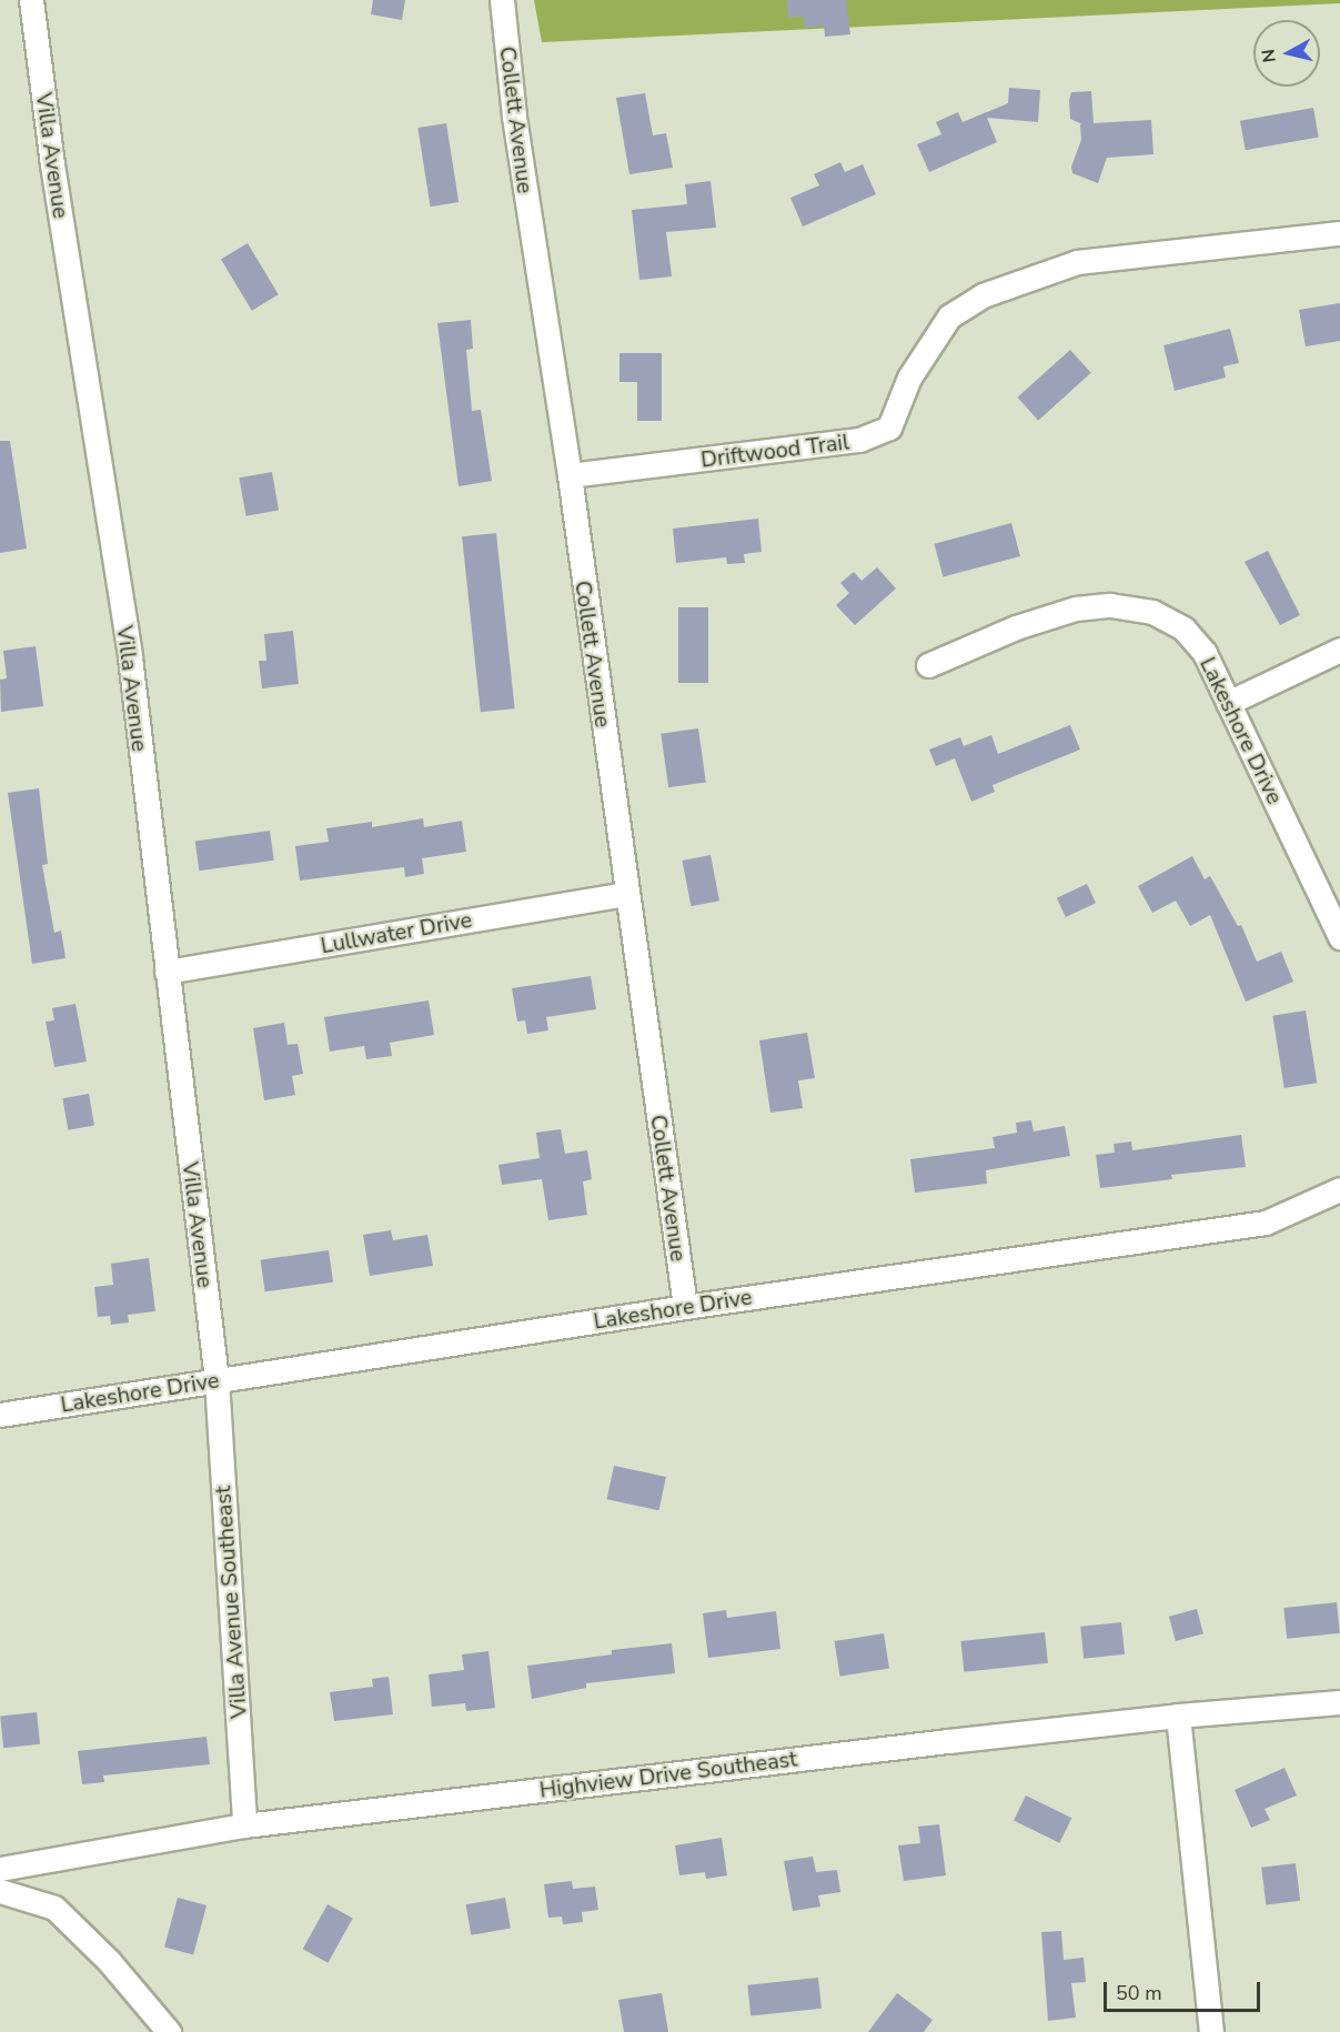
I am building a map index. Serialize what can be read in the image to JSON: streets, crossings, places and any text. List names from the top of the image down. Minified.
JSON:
{"streets":{"street":["Collett Avenue","Villa Avenue","Driftwood Trail","Lakeshore Drive","Lullwater Drive","Villa Avenue Southeast","Highview Drive Southeast"]},"crossings":[["Collett Avenue","Driftwood Trail"],["Collett Avenue","Lakeshore Drive"],["Collett Avenue","Lullwater Drive"],["Villa Avenue","Lakeshore Drive"],["Villa Avenue","Lullwater Drive"],["Villa Avenue","Villa Avenue Southeast"],["Lakeshore Drive","Villa Avenue Southeast"],["Villa Avenue Southeast","Highview Drive Southeast"]],"scale_bar":"50 m","north":"left"}
